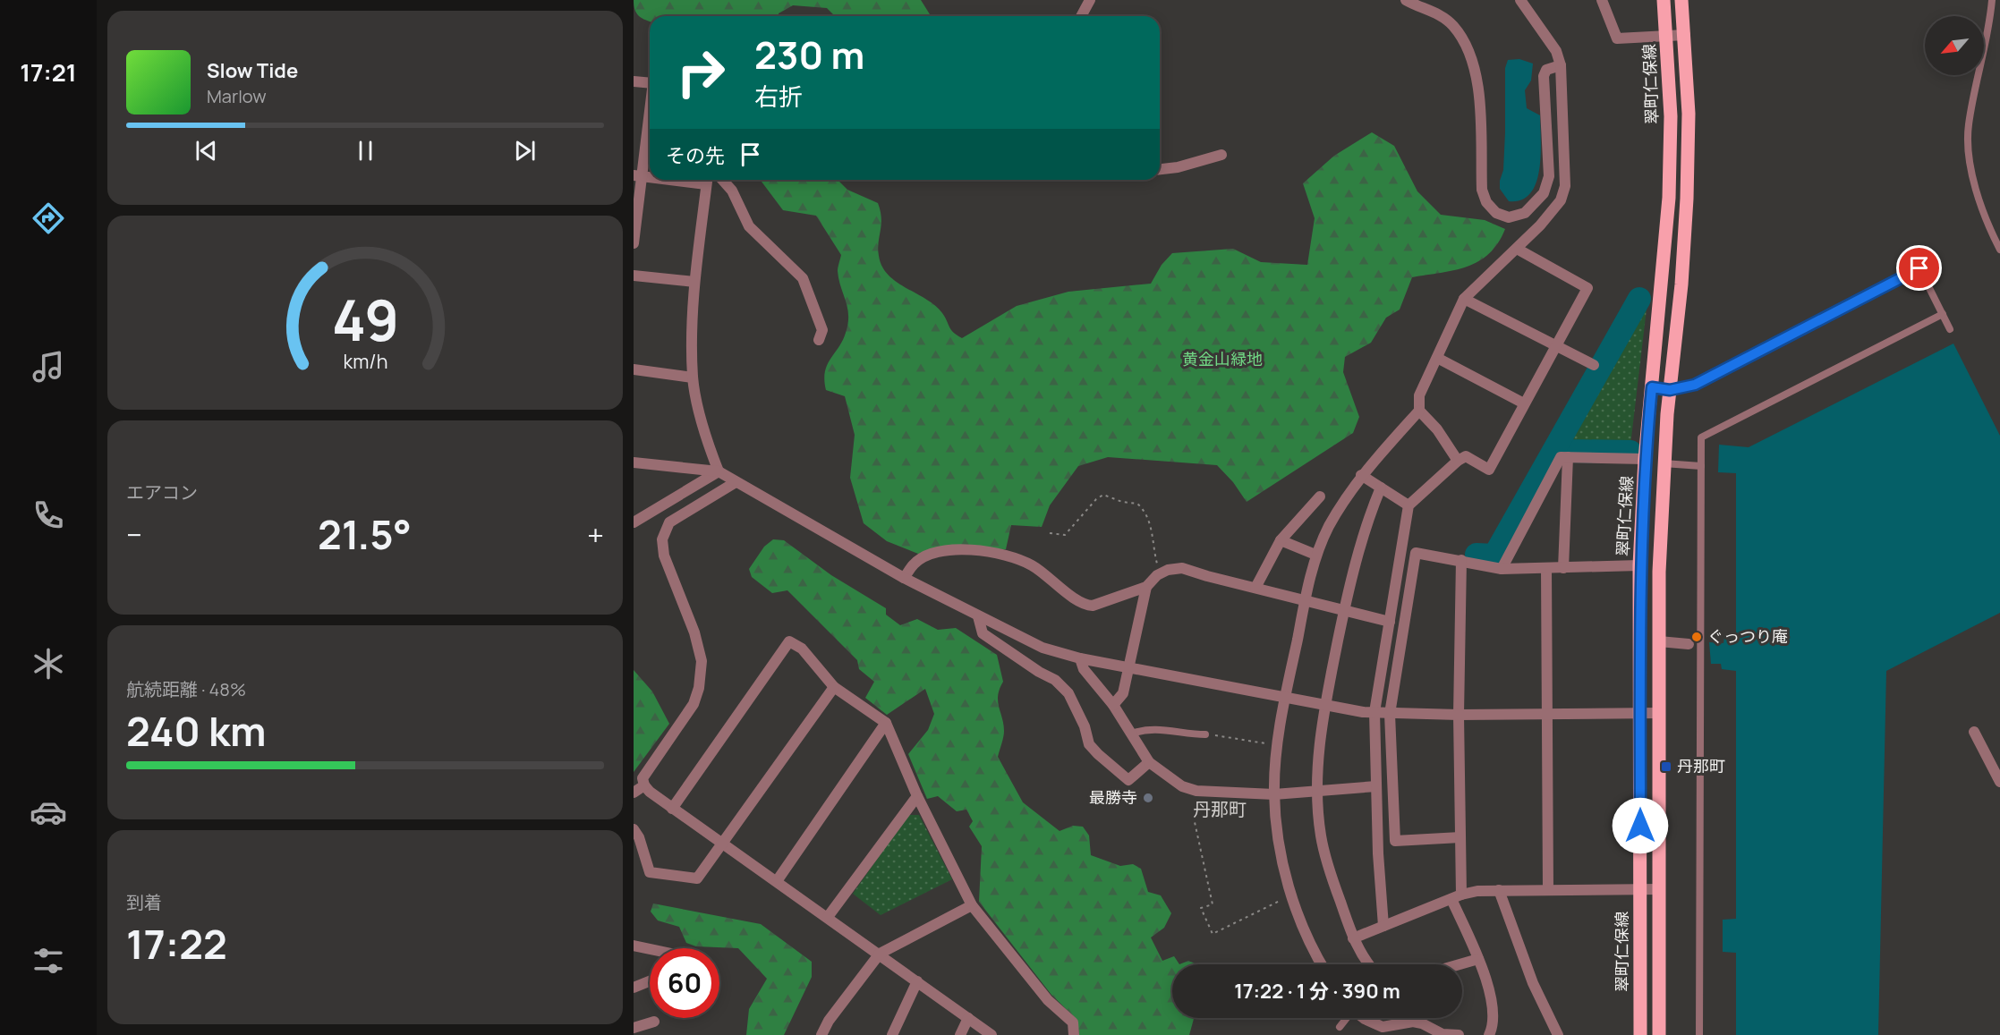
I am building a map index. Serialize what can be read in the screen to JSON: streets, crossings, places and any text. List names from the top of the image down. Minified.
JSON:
{"streets":{"main road":["翠町仁保線"]},"districts":["丹那町"],"parks":["黄金山緑地"],"places":{"other":["ぐっつり庵","最勝寺"],"transit":["丹那町"]},"north":"bottom left","page":{"tabs":"17:21","turn":["230 m","右折"],"song":["Slow Tide","Marlow"],"then":"その先","tile":["エアコン",["航続距離 · 48%","240 km"],["到着","17:22"]],"heat":["−","21.5°","+"],"limit":"60","trip":"17:22 · 1 分 · 390 m","gauge":["49","km/h"]}}
